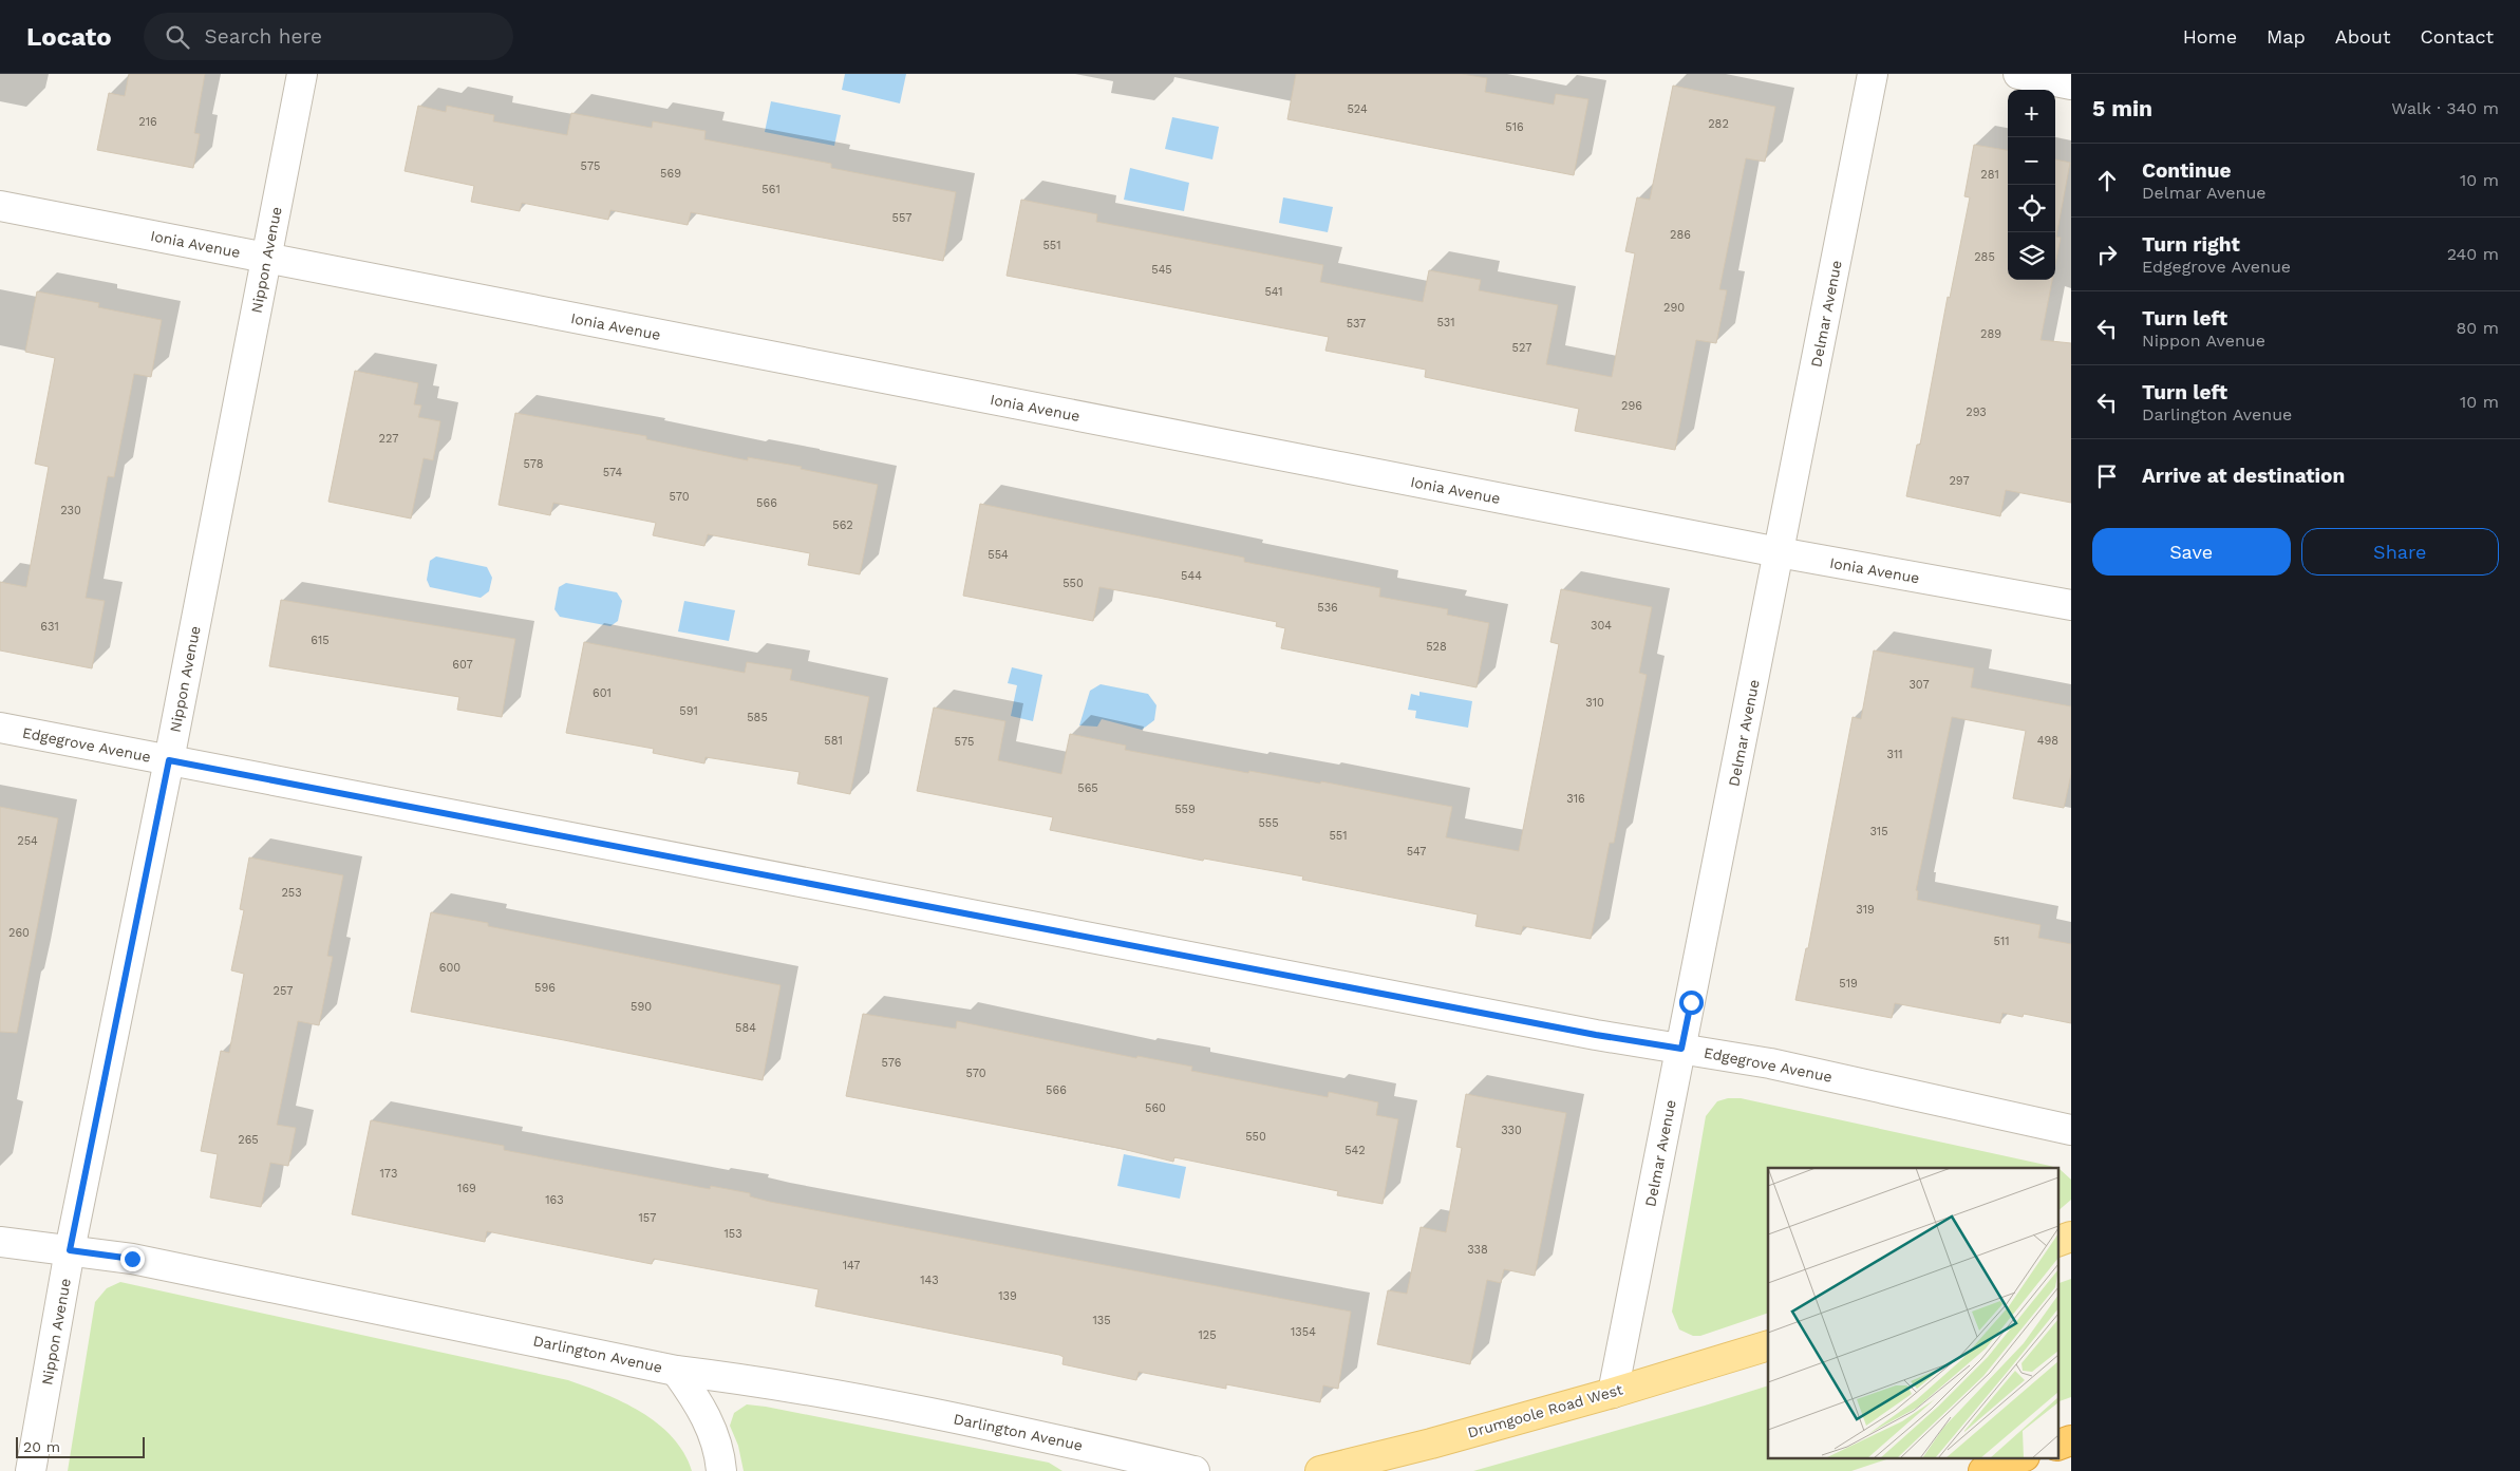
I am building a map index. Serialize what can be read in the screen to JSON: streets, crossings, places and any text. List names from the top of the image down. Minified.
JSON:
{"streets":{"main road":["Drumgoole Road West"],"street":["Ionia Avenue","Nippon Avenue","Delmar Avenue","Edgegrove Avenue","Darlington Avenue"]},"crossings":[["Ionia Avenue","Nippon Avenue"],["Ionia Avenue","Delmar Avenue"],["Nippon Avenue","Edgegrove Avenue"],["Nippon Avenue","Darlington Avenue"],["Delmar Avenue","Edgegrove Avenue"],["Delmar Avenue","Drumgoole Road West"]],"house_numbers":["524","216","282","516","575","569","281","561","557","286","551","285","545","541","290","531","537","289","527","296","293","227","578","574","297","570","566","230","562","554","544","550","536","304","631","615","528","607","307","601","310","591","585","581","498","575","311","565","316","559","555","315","551","254","547","253","319","260","511","600","519","596","257","590","584","576","570","566","560","330","550","265","542","173","169","163","157","153","338","147","143","139","135","1354","125"],"scale_bar":"20 m","page":{"header":"Locato","search":"Search here","nav":["Home","Map","About","Contact"],"heading":["5 min","Walk · 340 m"],"map_buttons":["+","−"],"list":[["Continue","Delmar Avenue","10 m"],["Turn right","Edgegrove Avenue","240 m"],["Turn left","Nippon Avenue","80 m"],["Turn left","Darlington Avenue","10 m"],"Arrive at destination"],"buttons":["Save","Share"],"scale":"20 m"}}
